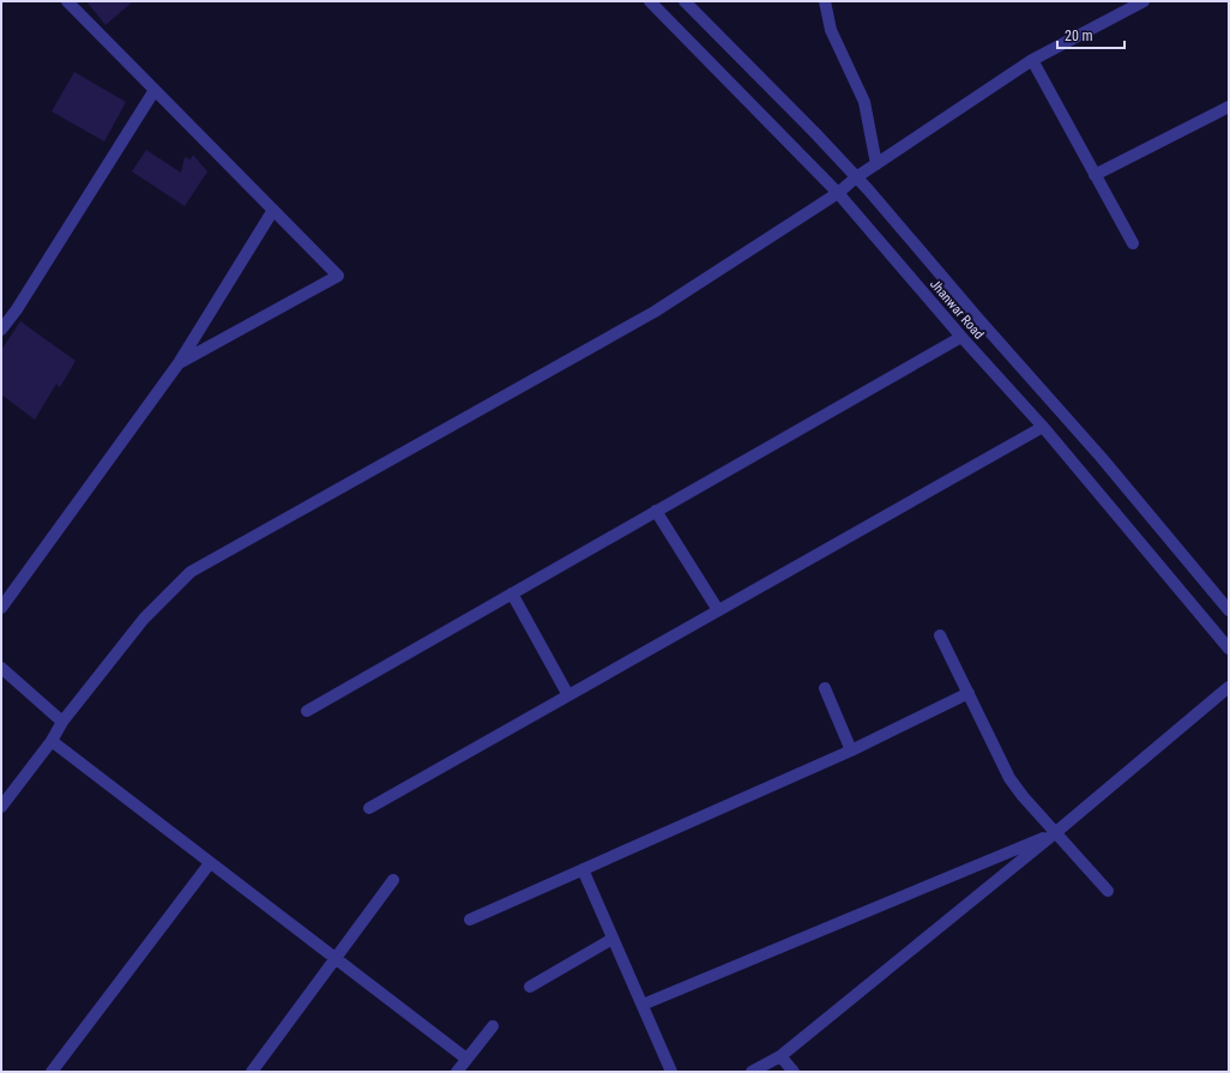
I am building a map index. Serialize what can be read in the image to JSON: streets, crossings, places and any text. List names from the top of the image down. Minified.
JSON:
{"streets":{"street":["Jhanwar Road"]},"scale_bar":"20 m"}
